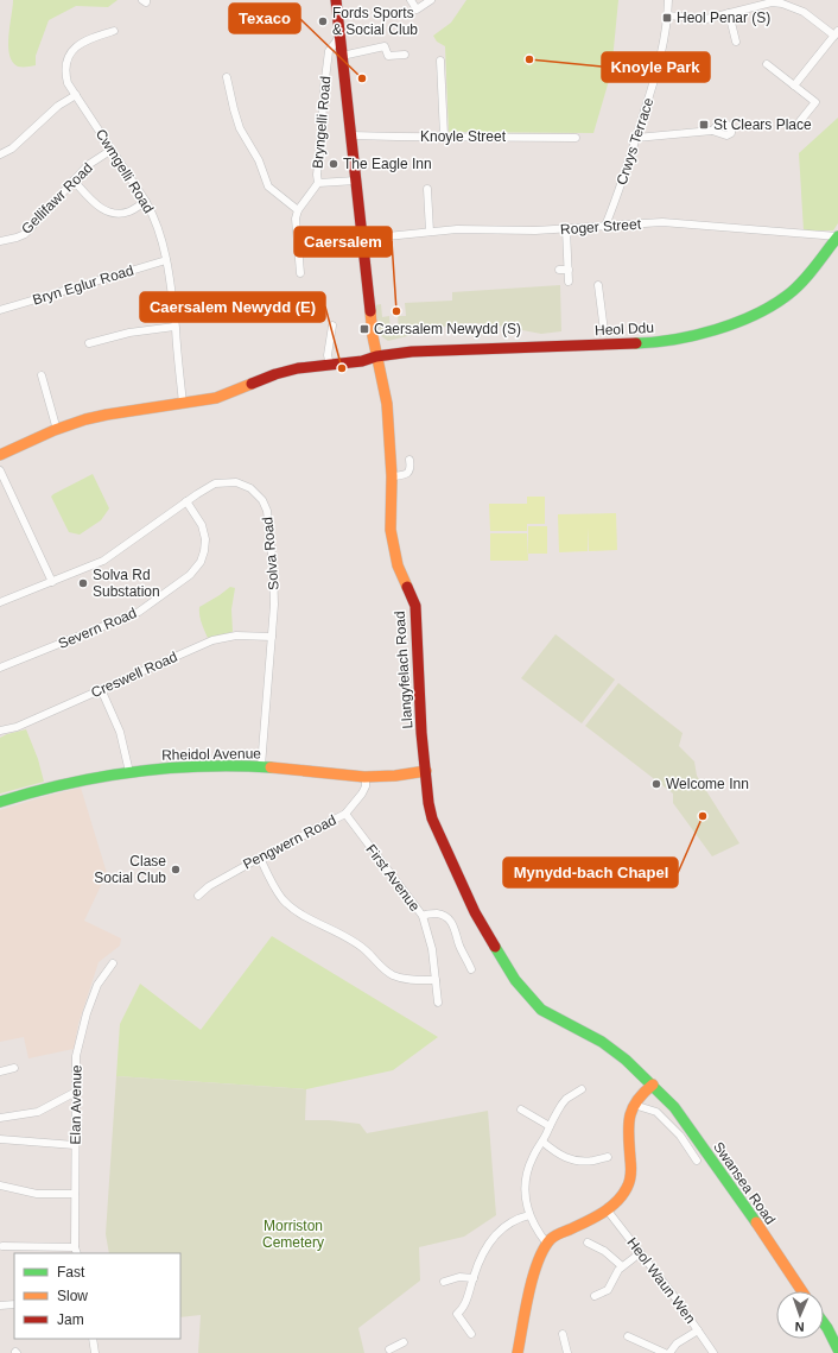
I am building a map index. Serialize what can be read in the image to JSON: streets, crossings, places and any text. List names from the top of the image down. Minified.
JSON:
{"streets":{"street":["Bryngelli Road","Knoyle Street","Crwys Terrace","Cwmgelli Road","Gellifawr Road","Roger Street","Bryn Eglur Road","Heol Ddu","Solva Road","Severn Road","Llangyfelach Road","Creswell Road","Rheidol Avenue","Pengwern Road","First Avenue","Elan Avenue","Swansea Road","Heol Waun Wen"]},"crossings":[["Bryngelli Road","Llangyfelach Road"],["Knoyle Street","Llangyfelach Road"],["Crwys Terrace","Roger Street"],["Cwmgelli Road","Gellifawr Road"],["Cwmgelli Road","Bryn Eglur Road"],["Cwmgelli Road","Heol Ddu"],["Roger Street","Heol Ddu"],["Roger Street","Llangyfelach Road"],["Heol Ddu","Llangyfelach Road"],["Solva Road","Severn Road"],["Solva Road","Creswell Road"],["Solva Road","Rheidol Avenue"],["Llangyfelach Road","Rheidol Avenue"],["Llangyfelach Road","Swansea Road"],["Rheidol Avenue","Pengwern Road"],["Pengwern Road","First Avenue"]],"parks":["Morriston Cemetery"],"places":{"transit":["Heol Penar (S)","St Clears Place","Caersalem Newydd (S)"],"other":["Fords Sports & Social Club","Knoyle Park","Texaco","The Eagle Inn","Caersalem","Caersalem Newydd (E)","Solva Rd Substation","Welcome Inn","Mynydd-bach Chapel","Clase Social Club"]},"legend":["Fast","Slow","Jam"],"north":"bottom"}
